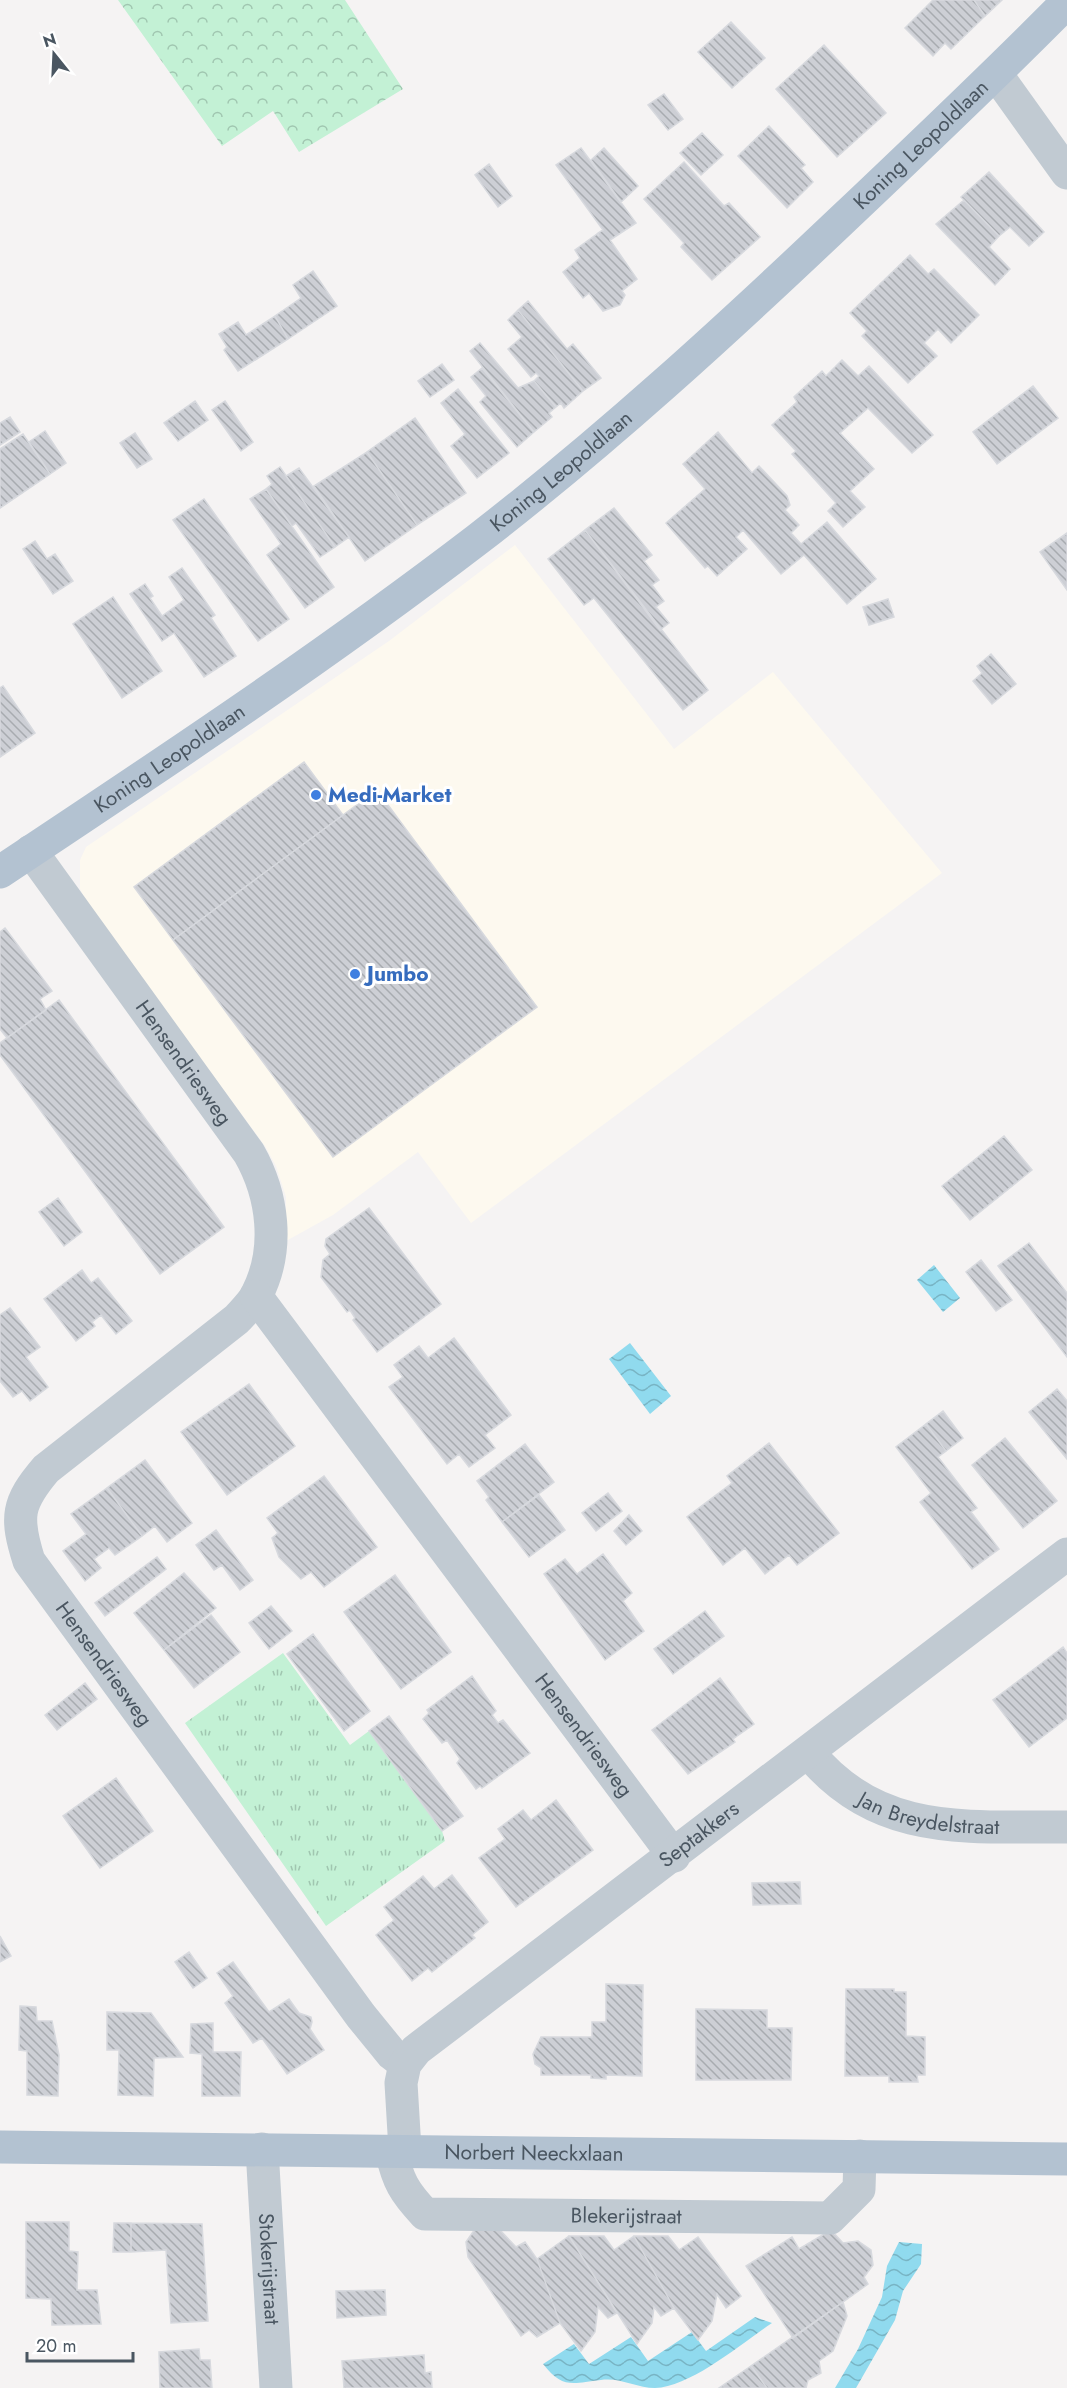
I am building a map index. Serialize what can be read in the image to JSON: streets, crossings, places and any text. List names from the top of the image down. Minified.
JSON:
{"streets":{"main road":["Koning Leopoldlaan","Norbert Neeckxlaan"],"street":["Hensendriesweg","Jan Breydelstraat","Septakkers","Blekerijstraat","Stokerijstraat"]},"crossings":[["Koning Leopoldlaan","Hensendriesweg"],["Hensendriesweg","Septakkers"],["Jan Breydelstraat","Septakkers"],["Norbert Neeckxlaan","Blekerijstraat"],["Norbert Neeckxlaan","Stokerijstraat"]],"places":["Medi-Market","Jumbo"],"scale_bar":"20 m","north":"top"}
